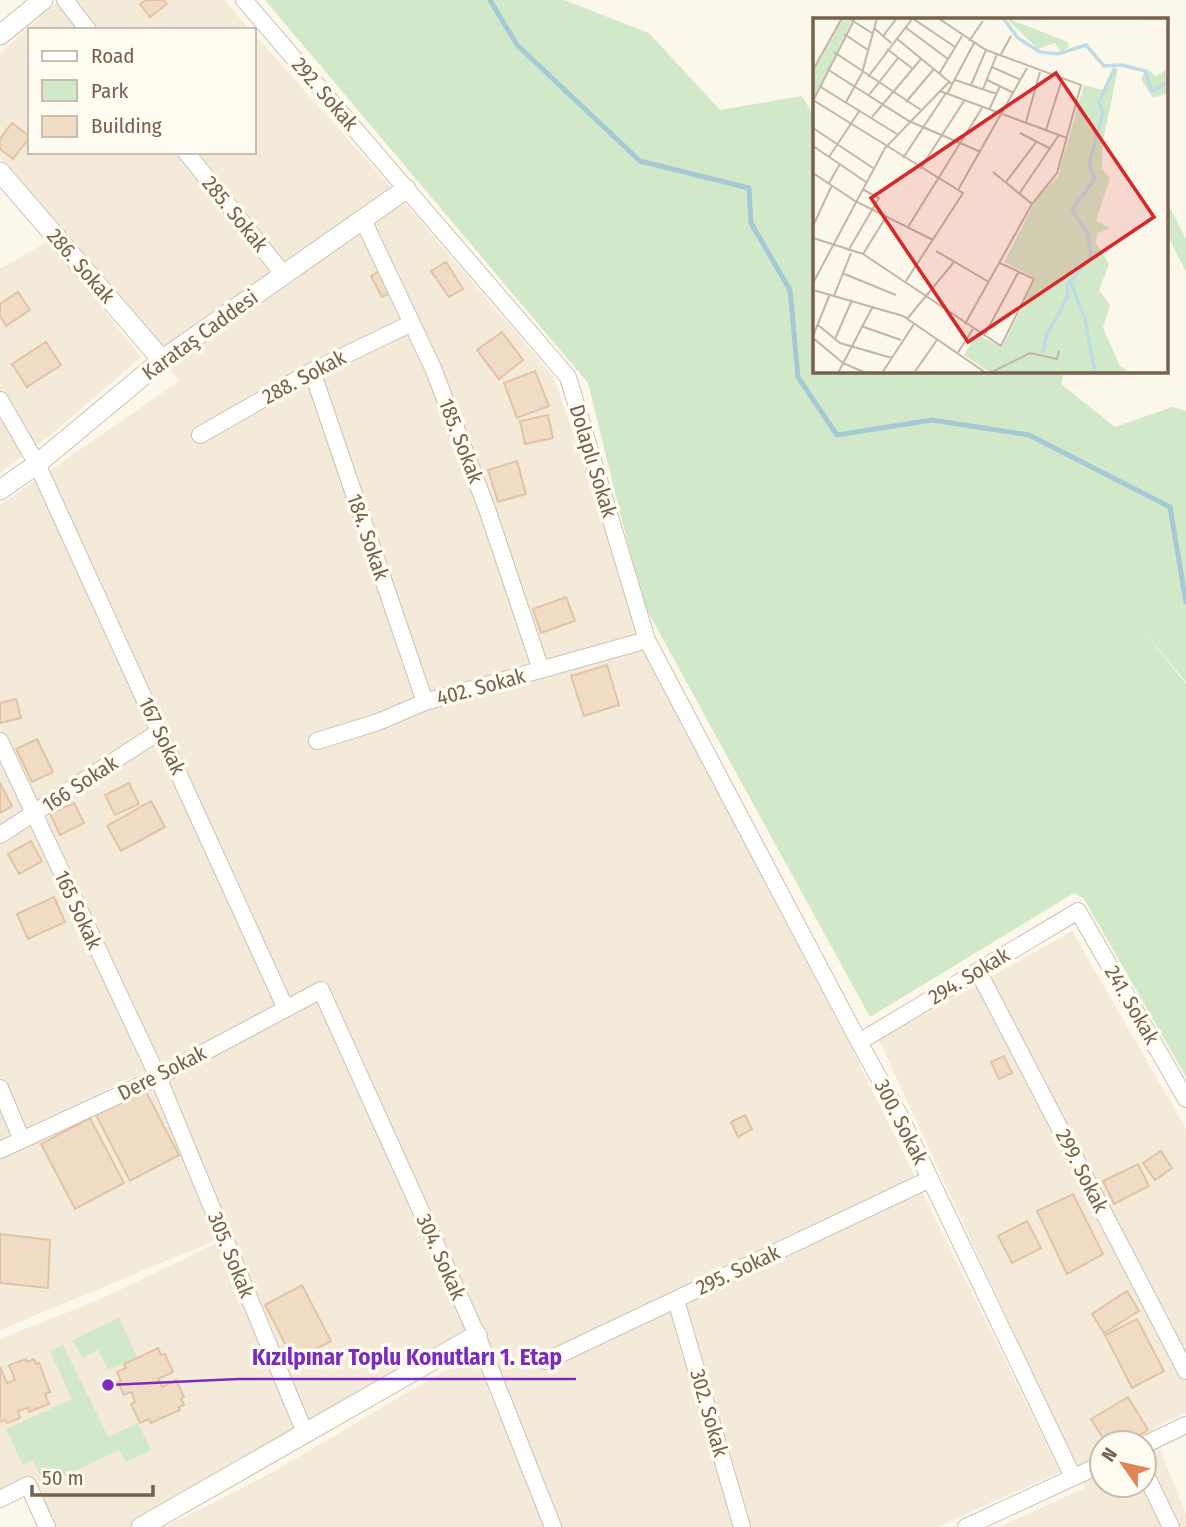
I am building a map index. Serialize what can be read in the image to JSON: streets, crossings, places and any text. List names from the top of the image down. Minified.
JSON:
{"streets":{"street":["292. Sokak","285. Sokak","286. Sokak","Karataş Caddesi","288. Sokak","185. Sokak","Dolaplı Sokak","184. Sokak","402. Sokak","167 Sokak","166 Sokak","165 Sokak","294. Sokak","241. Sokak","Dere Sokak","300. Sokak","299. Sokak","305. Sokak","304. Sokak","295. Sokak","302. Sokak"]},"crossings":[["292. Sokak","Karataş Caddesi"],["292. Sokak","Dolaplı Sokak"],["285. Sokak","Karataş Caddesi"],["286. Sokak","Karataş Caddesi"],["Karataş Caddesi","185. Sokak"],["Karataş Caddesi","Dolaplı Sokak"],["Karataş Caddesi","167 Sokak"],["288. Sokak","185. Sokak"],["288. Sokak","184. Sokak"],["185. Sokak","402. Sokak"],["Dolaplı Sokak","402. Sokak"],["Dolaplı Sokak","300. Sokak"],["184. Sokak","402. Sokak"],["167 Sokak","166 Sokak"],["167 Sokak","Dere Sokak"],["166 Sokak","165 Sokak"],["165 Sokak","Dere Sokak"],["165 Sokak","305. Sokak"],["294. Sokak","241. Sokak"],["294. Sokak","300. Sokak"],["294. Sokak","299. Sokak"],["Dere Sokak","305. Sokak"],["Dere Sokak","304. Sokak"],["300. Sokak","295. Sokak"],["295. Sokak","302. Sokak"]],"places":["Kızılpınar Toplu Konutları 1. Etap"],"legend":["Road","Park","Building"],"scale_bar":"50 m","north":"top left"}
